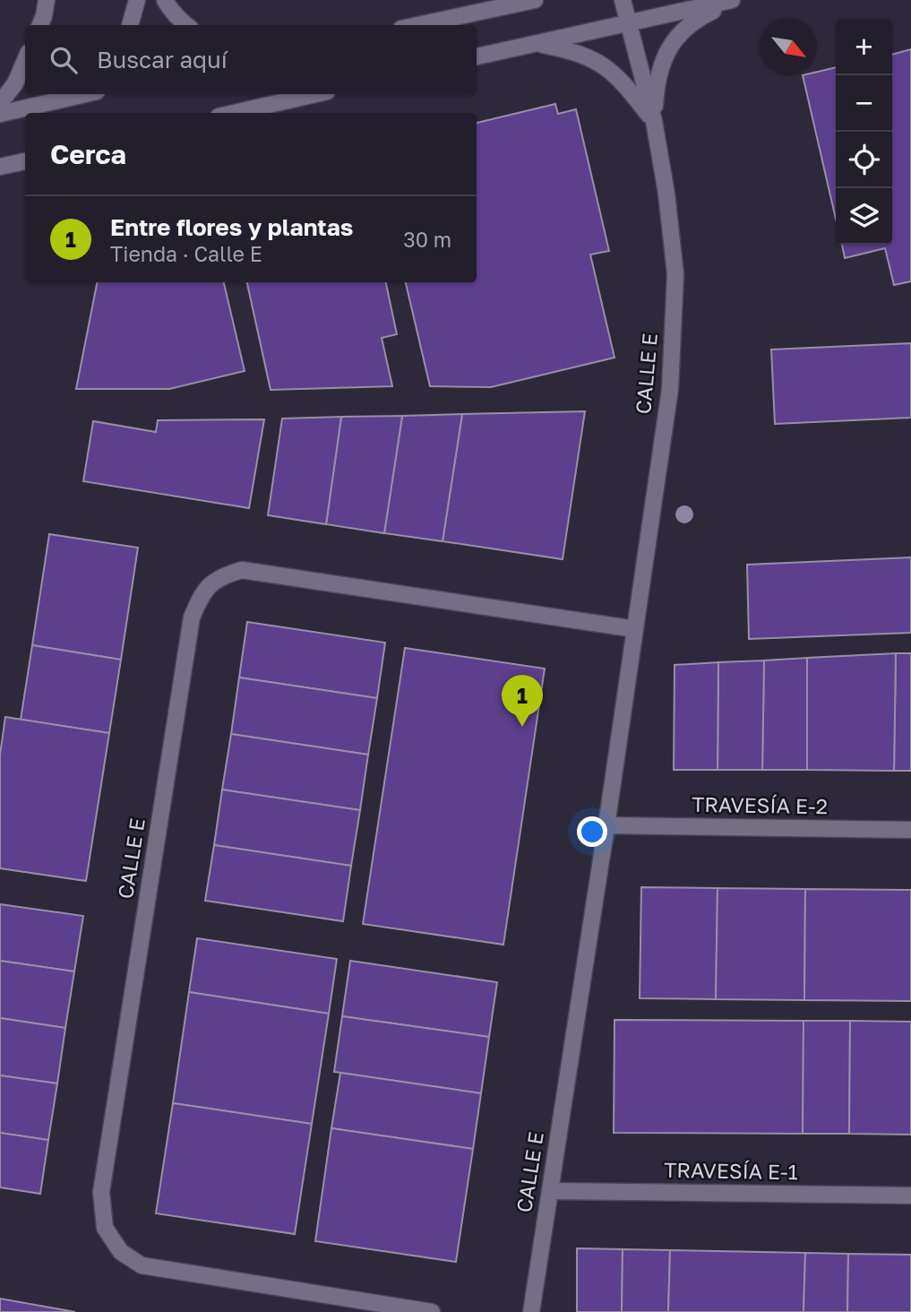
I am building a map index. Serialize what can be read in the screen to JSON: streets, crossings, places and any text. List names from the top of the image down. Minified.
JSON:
{"streets":{"street":["CALLE E","TRAVESÍA E-2","TRAVESÍA E-1"]},"crossings":[["CALLE E","TRAVESÍA E-2"],["CALLE E","TRAVESÍA E-1"]],"north":"bottom right","page":{"map_buttons":["+","−"],"search":"Buscar aquí","heading":"Cerca","list":[{"mark":"1","name":"Entre flores y plantas","note":"Tienda · Calle E","value":"30 m"}],"pins":"1"}}
